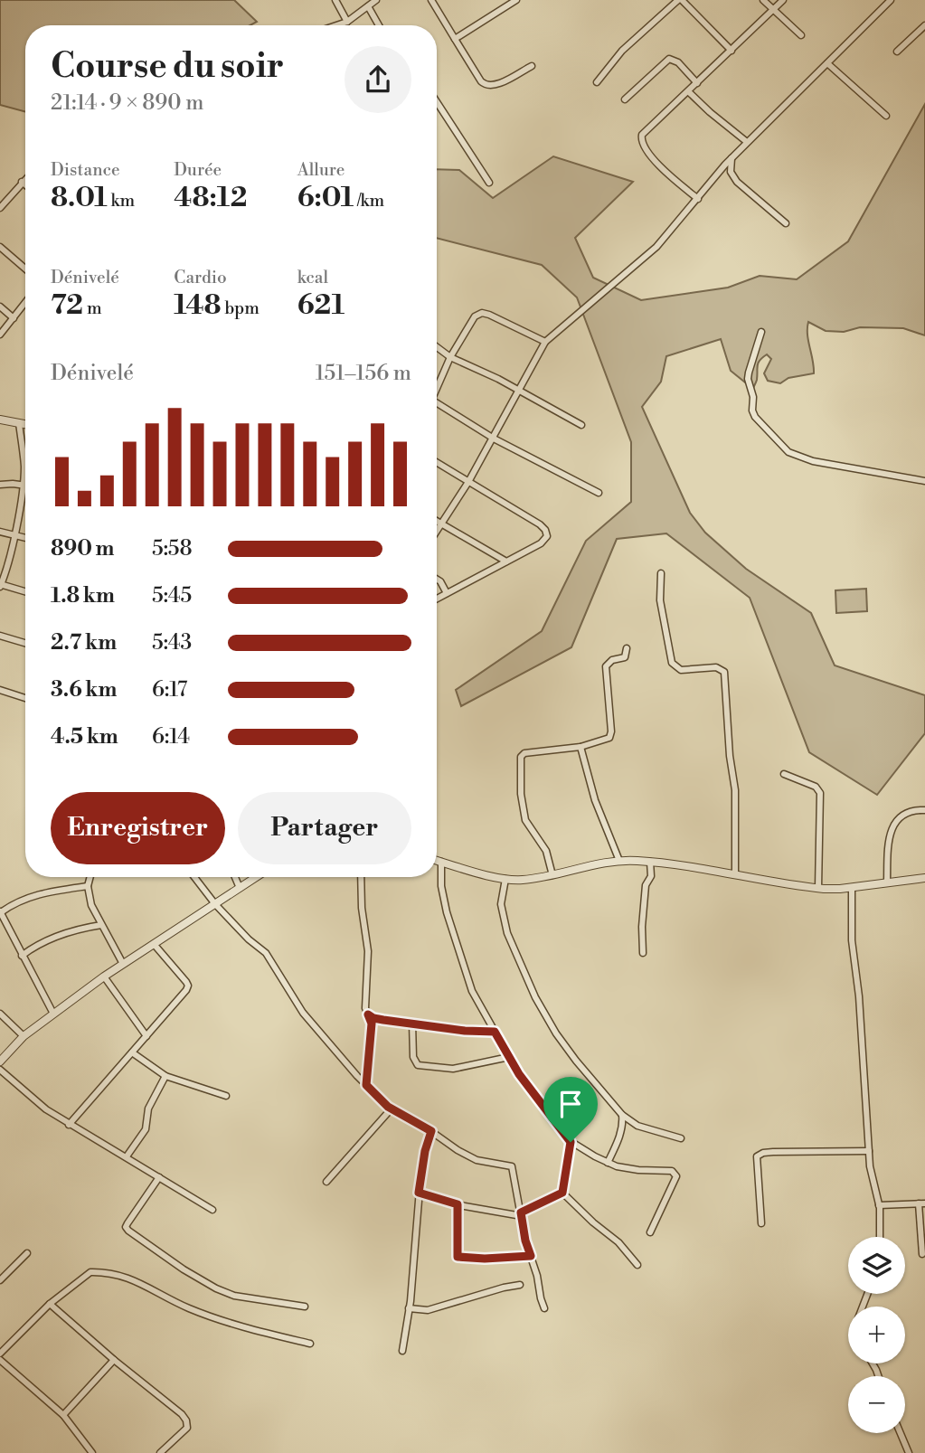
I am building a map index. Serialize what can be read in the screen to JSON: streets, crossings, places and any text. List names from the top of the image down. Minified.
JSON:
{"page":{"heading":["Course du soir","21:14 · 9 × 890 m"],"stats":[["Distance","8.01 km"],["Durée","48:12"],["Allure","6:01 /km"],["Dénivelé","72 m"],["Cardio","148 bpm"],["kcal","621"]],"chart":["Dénivelé","151–156 m"],"list":[{"name":"890 m","note":"5:58"},{"name":"1.8 km","note":"5:45"},{"name":"2.7 km","note":"5:43"},{"name":"3.6 km","note":"6:17"},{"name":"4.5 km","note":"6:14"}],"buttons":["Enregistrer","Partager"],"map_buttons":["+","−"]}}
